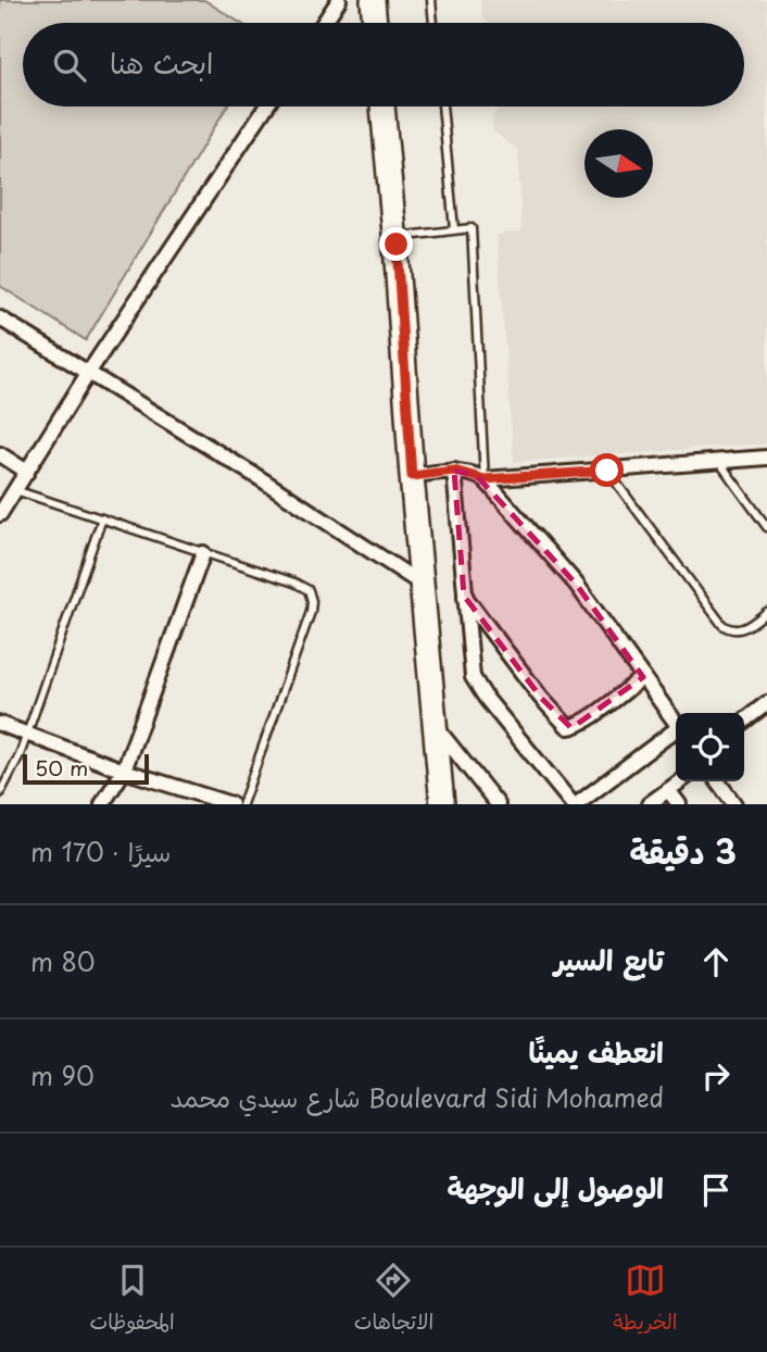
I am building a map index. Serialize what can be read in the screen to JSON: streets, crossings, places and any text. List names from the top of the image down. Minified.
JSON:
{"scale_bar":"50 m","north":"right","page":{"search":"ابحث هنا","scale":"50 m","heading":["3 دقيقة","سيرًا · 170 m"],"list":[["تابع السير","80 m"],["انعطف يمينًا","Boulevard Sidi Mohamed شارع سيدي محمد","90 m"],"الوصول إلى الوجهة"],"nav":["الخريطة","الاتجاهات","المحفوظات"]}}
